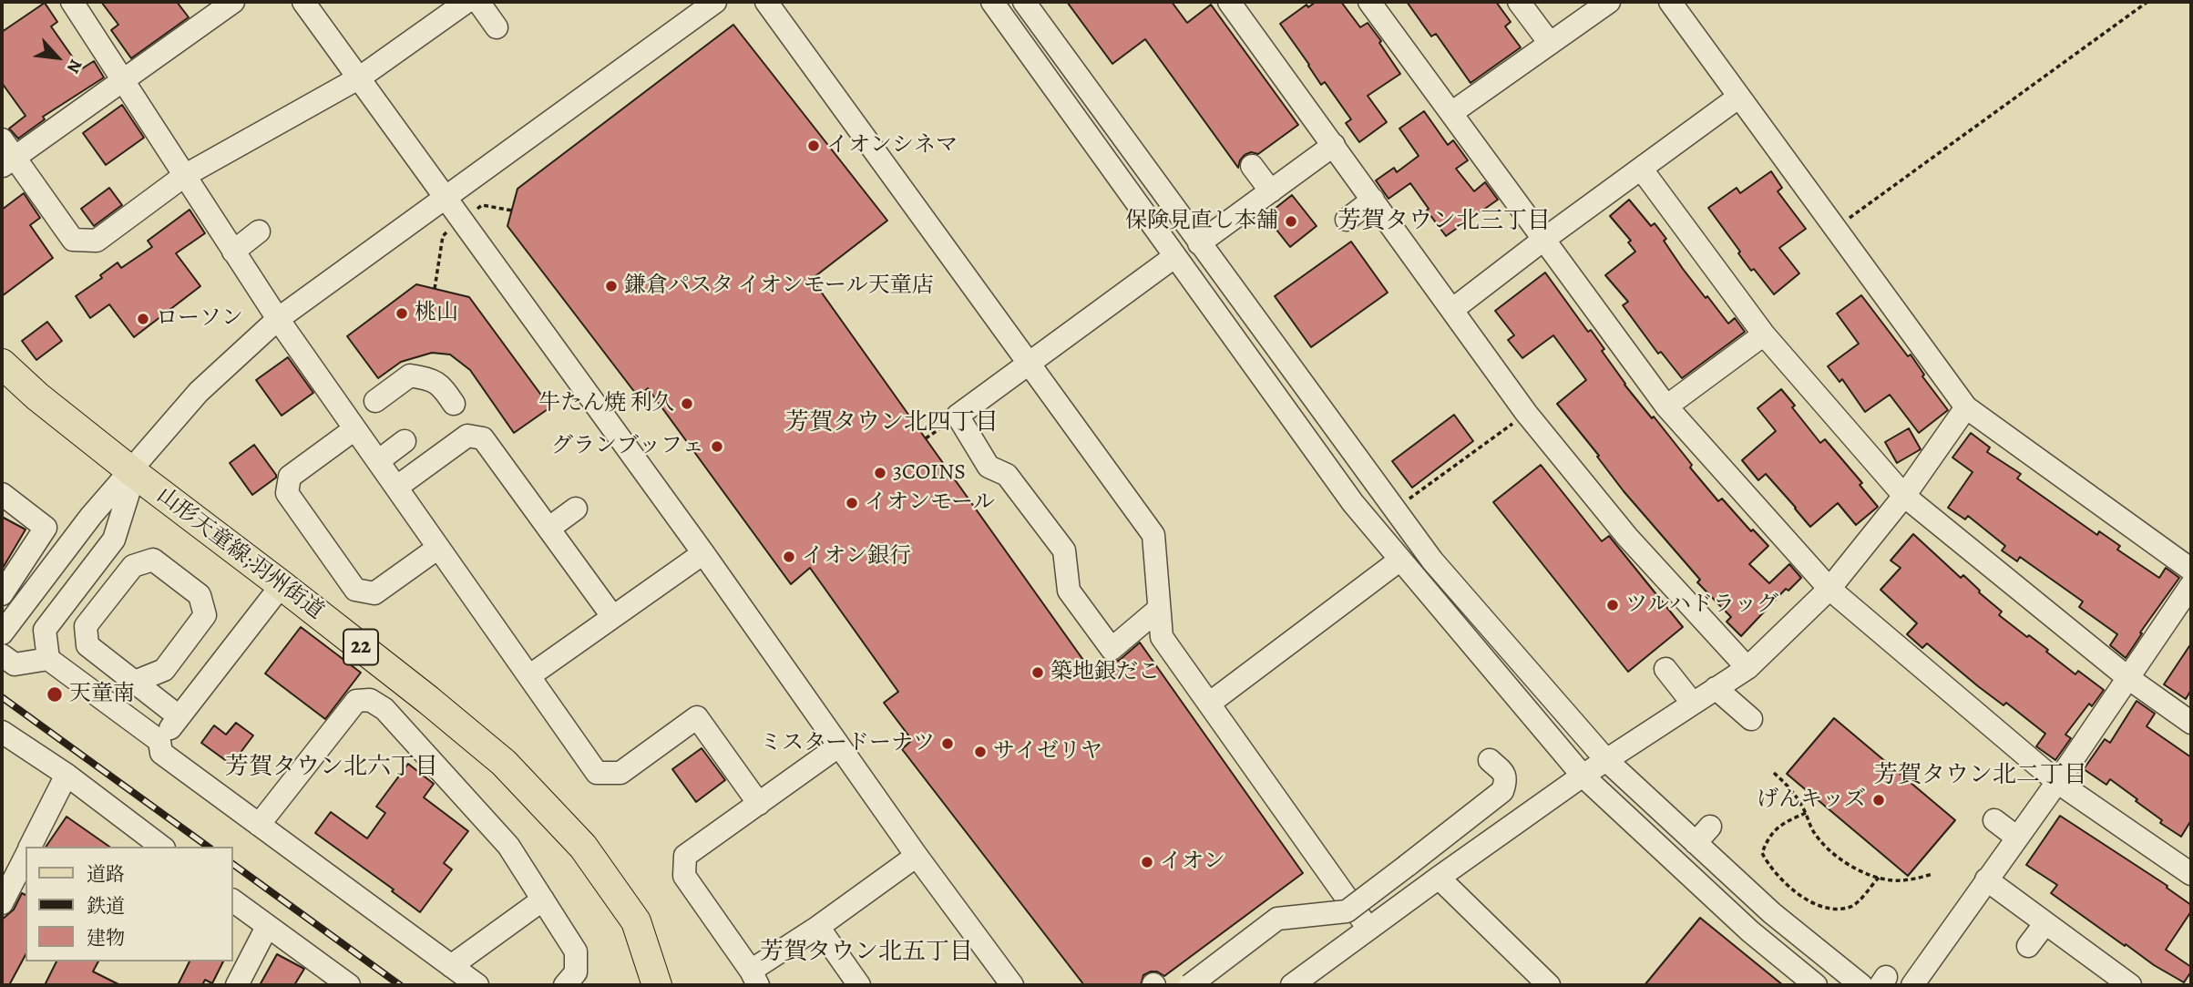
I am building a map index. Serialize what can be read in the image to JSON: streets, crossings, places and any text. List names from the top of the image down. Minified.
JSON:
{"streets":{"main road":["山形天童線;羽州街道","22"]},"districts":["芳賀タウン北三丁目","芳賀タウン北四丁目","芳賀タウン北六丁目","芳賀タウン北二丁目","芳賀タウン北五丁目"],"places":["イオンシネマ","保険見直し本舗","鎌倉パスタ イオンモール天童店","桃山","ローソン","牛たん焼 利久","グランブッフェ","3COINS","イオンモール","イオン銀行","ツルハドラッグ","築地銀だこ","天童南","ミスタードーナツ","サイゼリヤ","げんキッズ","イオン"],"legend":["道路","鉄道","建物"],"north":"bottom right"}
